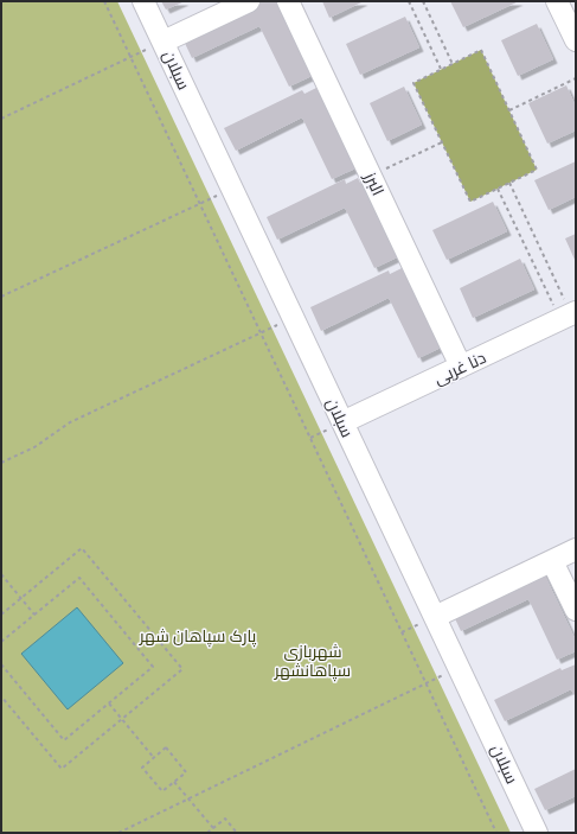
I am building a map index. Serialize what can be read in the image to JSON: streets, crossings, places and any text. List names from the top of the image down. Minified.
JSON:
{"streets":{"street":["سبلان","البرز","دنا غربی"]},"crossings":[["سبلان","دنا غربی"],["البرز","دنا غربی"]],"parks":["پارک سپاهان شهر","شهربازی سپاهانشهر"]}
